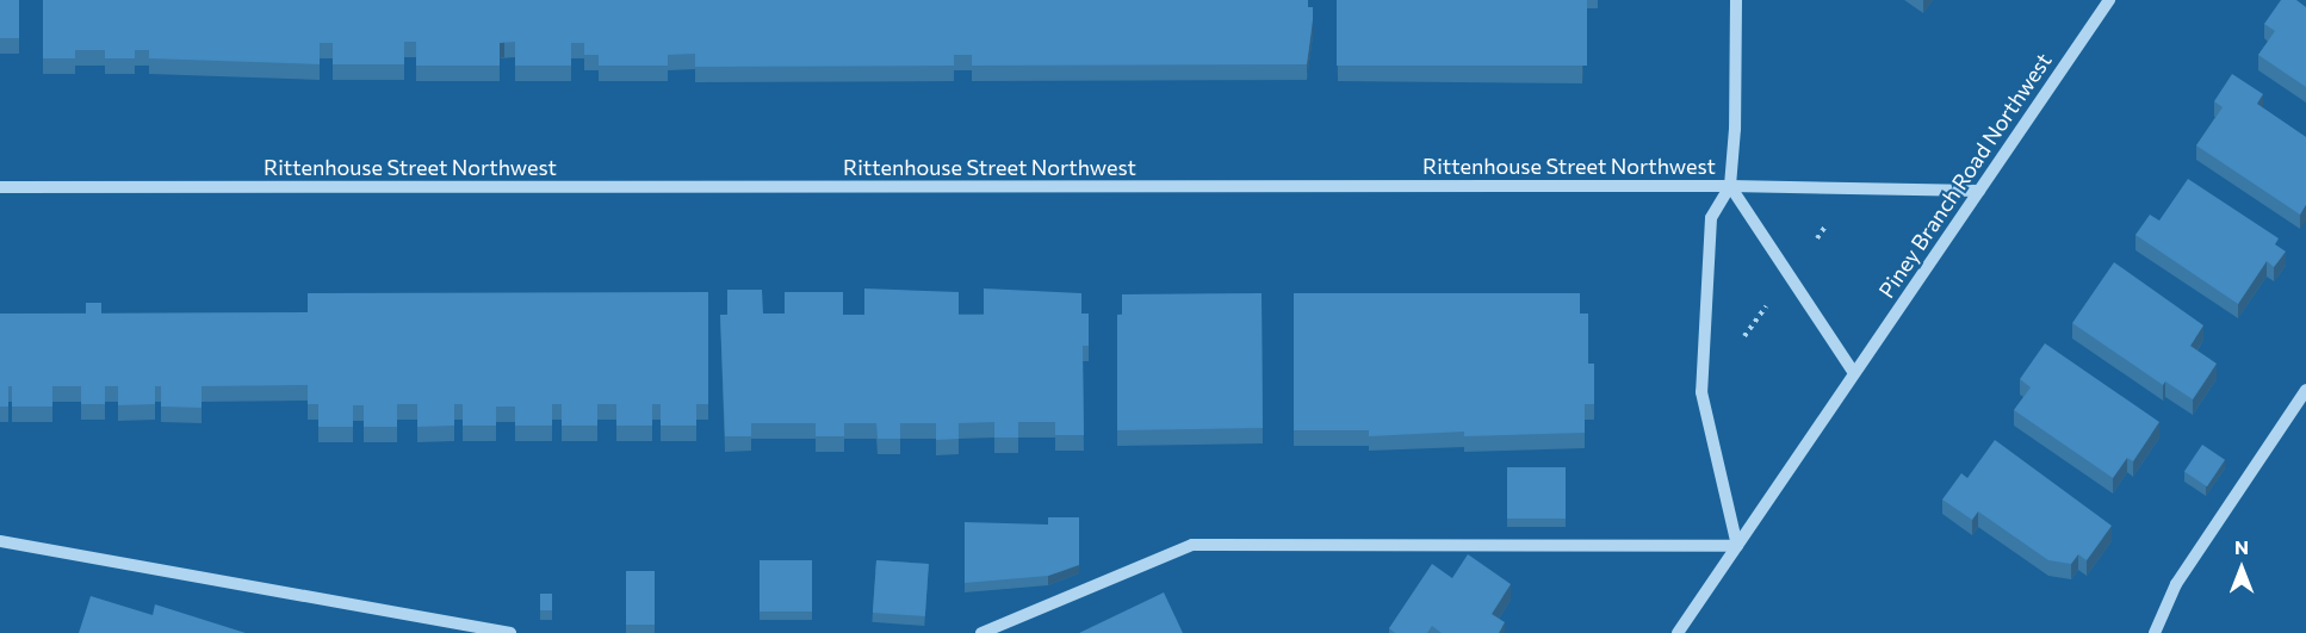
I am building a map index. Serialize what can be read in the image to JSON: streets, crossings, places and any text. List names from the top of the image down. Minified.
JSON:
{"streets":{"street":["Rittenhouse Street Northwest","Piney Branch Road Northwest"]},"crossings":[["Rittenhouse Street Northwest","Piney Branch Road Northwest"]],"north":"top"}
